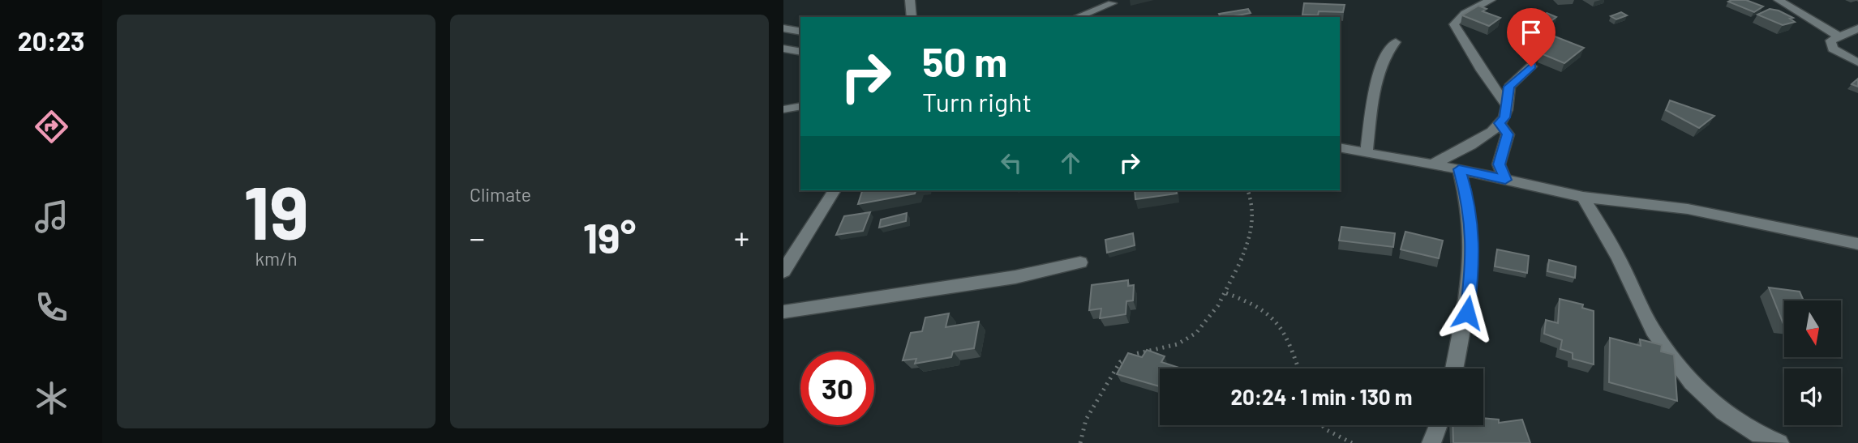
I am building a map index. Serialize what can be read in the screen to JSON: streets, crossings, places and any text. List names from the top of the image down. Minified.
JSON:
{"north":"bottom","page":{"tabs":"20:23","tile":[["19","km/h"],"Climate"],"turn":["50 m","Turn right"],"heat":["−","19°","+"],"limit":"30","trip":"20:24 · 1 min · 130 m"}}
